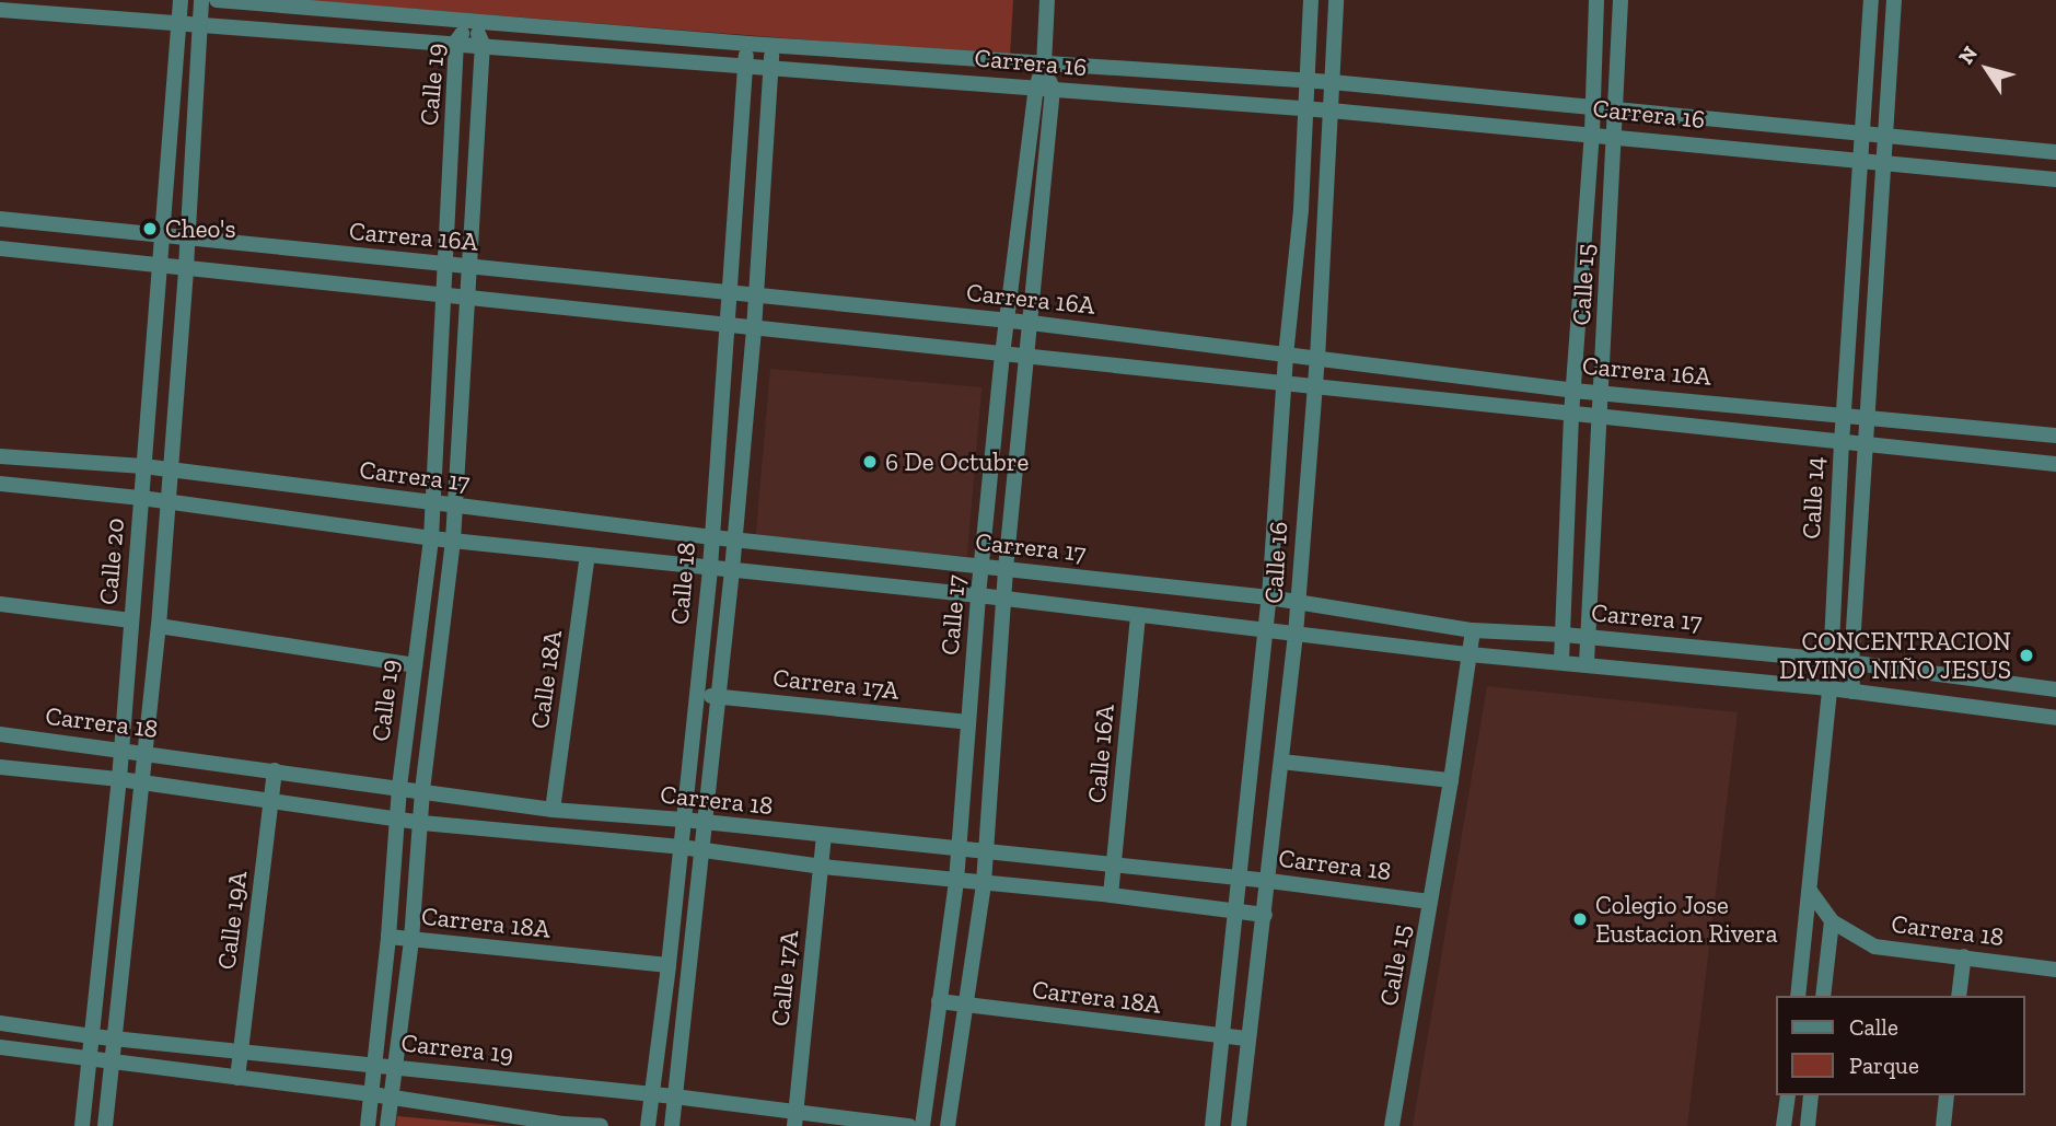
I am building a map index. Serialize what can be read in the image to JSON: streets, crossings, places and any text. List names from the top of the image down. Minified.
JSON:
{"streets":{"street":["Carrera 16","Calle 19","Carrera 16A","Calle 15","Carrera 17","Calle 14","Calle 20","Calle 16","Calle 18","Calle 17","Calle 18A","Carrera 17A","Carrera 18","Calle 16A","Calle 19A","Carrera 18A","Calle 17A","Carrera 19"]},"crossings":[["Carrera 16","Calle 19"],["Carrera 16","Calle 15"],["Carrera 16","Calle 14"],["Carrera 16","Calle 20"],["Carrera 16","Calle 16"],["Carrera 16","Calle 18"],["Carrera 16","Calle 17"],["Calle 19","Carrera 16A"],["Calle 19","Carrera 17"],["Calle 19","Carrera 18"],["Calle 19","Carrera 18A"],["Calle 19","Carrera 19"],["Carrera 16A","Calle 15"],["Carrera 16A","Calle 14"],["Carrera 16A","Calle 20"],["Carrera 16A","Calle 16"],["Carrera 16A","Calle 18"],["Carrera 16A","Calle 17"],["Calle 15","Carrera 17"],["Calle 15","Carrera 18"],["Carrera 17","Calle 14"],["Carrera 17","Calle 20"],["Carrera 17","Calle 16"],["Carrera 17","Calle 18"],["Carrera 17","Calle 17"],["Carrera 17","Calle 18A"],["Carrera 17","Calle 16A"],["Calle 14","Carrera 18"],["Calle 20","Carrera 18"],["Calle 20","Carrera 19"],["Calle 16","Carrera 18"],["Calle 16","Carrera 18A"],["Calle 18","Carrera 17A"],["Calle 18","Carrera 18"],["Calle 18","Carrera 18A"],["Calle 18","Carrera 19"],["Calle 17","Carrera 17A"],["Calle 17","Carrera 18"],["Calle 17","Carrera 18A"],["Calle 18A","Carrera 18"],["Carrera 18","Calle 16A"],["Carrera 18","Calle 19A"],["Carrera 18","Calle 17A"],["Calle 19A","Carrera 19"],["Calle 17A","Carrera 19"]],"places":["Cheo's","6 De Octubre","CONCENTRACION DIVINO NIÑO JESUS","Colegio Jose Eustacion Rivera"],"legend":["Calle","Parque"],"north":"top left"}
